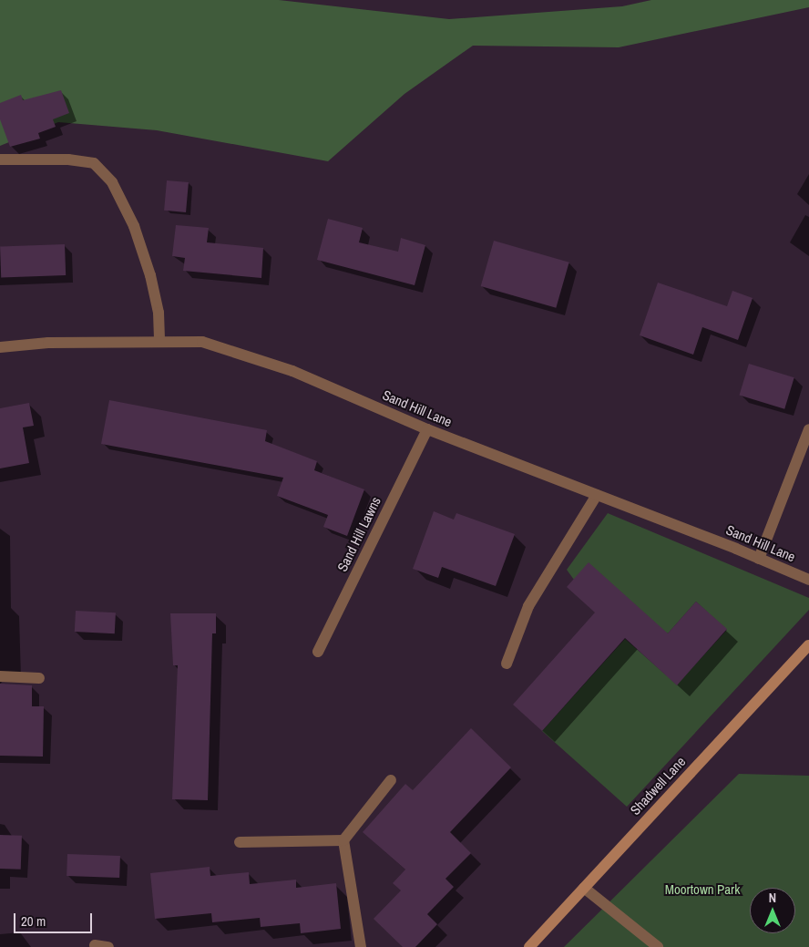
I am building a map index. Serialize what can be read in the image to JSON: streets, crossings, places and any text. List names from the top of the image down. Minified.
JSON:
{"streets":{"street":["Sand Hill Lane","Sand Hill Lawns","Shadwell Lane"]},"crossings":[["Sand Hill Lane","Sand Hill Lawns"]],"parks":["Moortown Park"],"scale_bar":"20 m","north":"top"}
